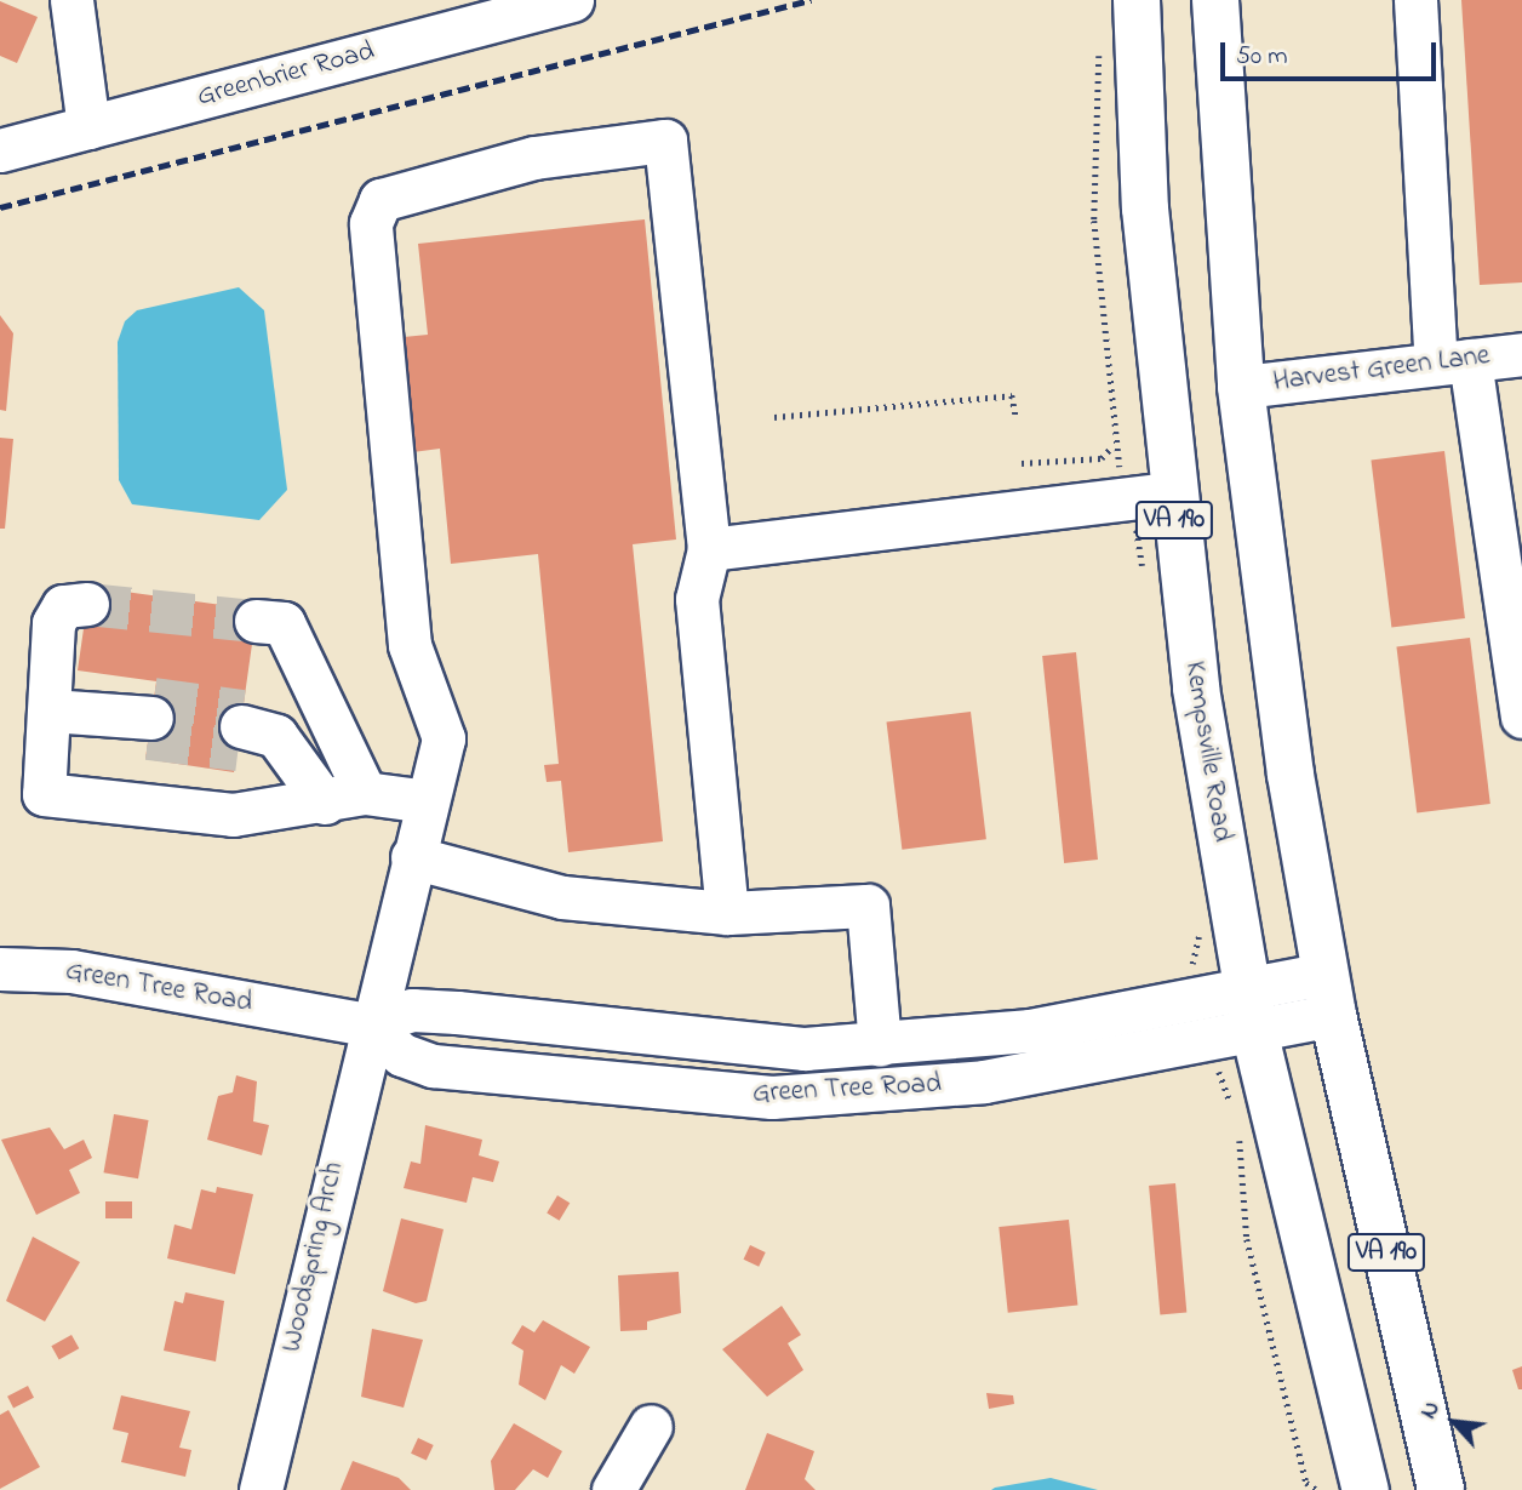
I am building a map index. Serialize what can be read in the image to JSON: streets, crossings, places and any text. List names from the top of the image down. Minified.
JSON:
{"streets":{"main road":["VA 190","Kempsville Road"],"street":["Greenbrier Road","Harvest Green Lane","Green Tree Road","Woodspring Arch"]},"crossings":[["Harvest Green Lane","VA 190"],["VA 190","Green Tree Road"],["Kempsville Road","Green Tree Road"],["Green Tree Road","Woodspring Arch"]],"scale_bar":"50 m","north":"top left"}
